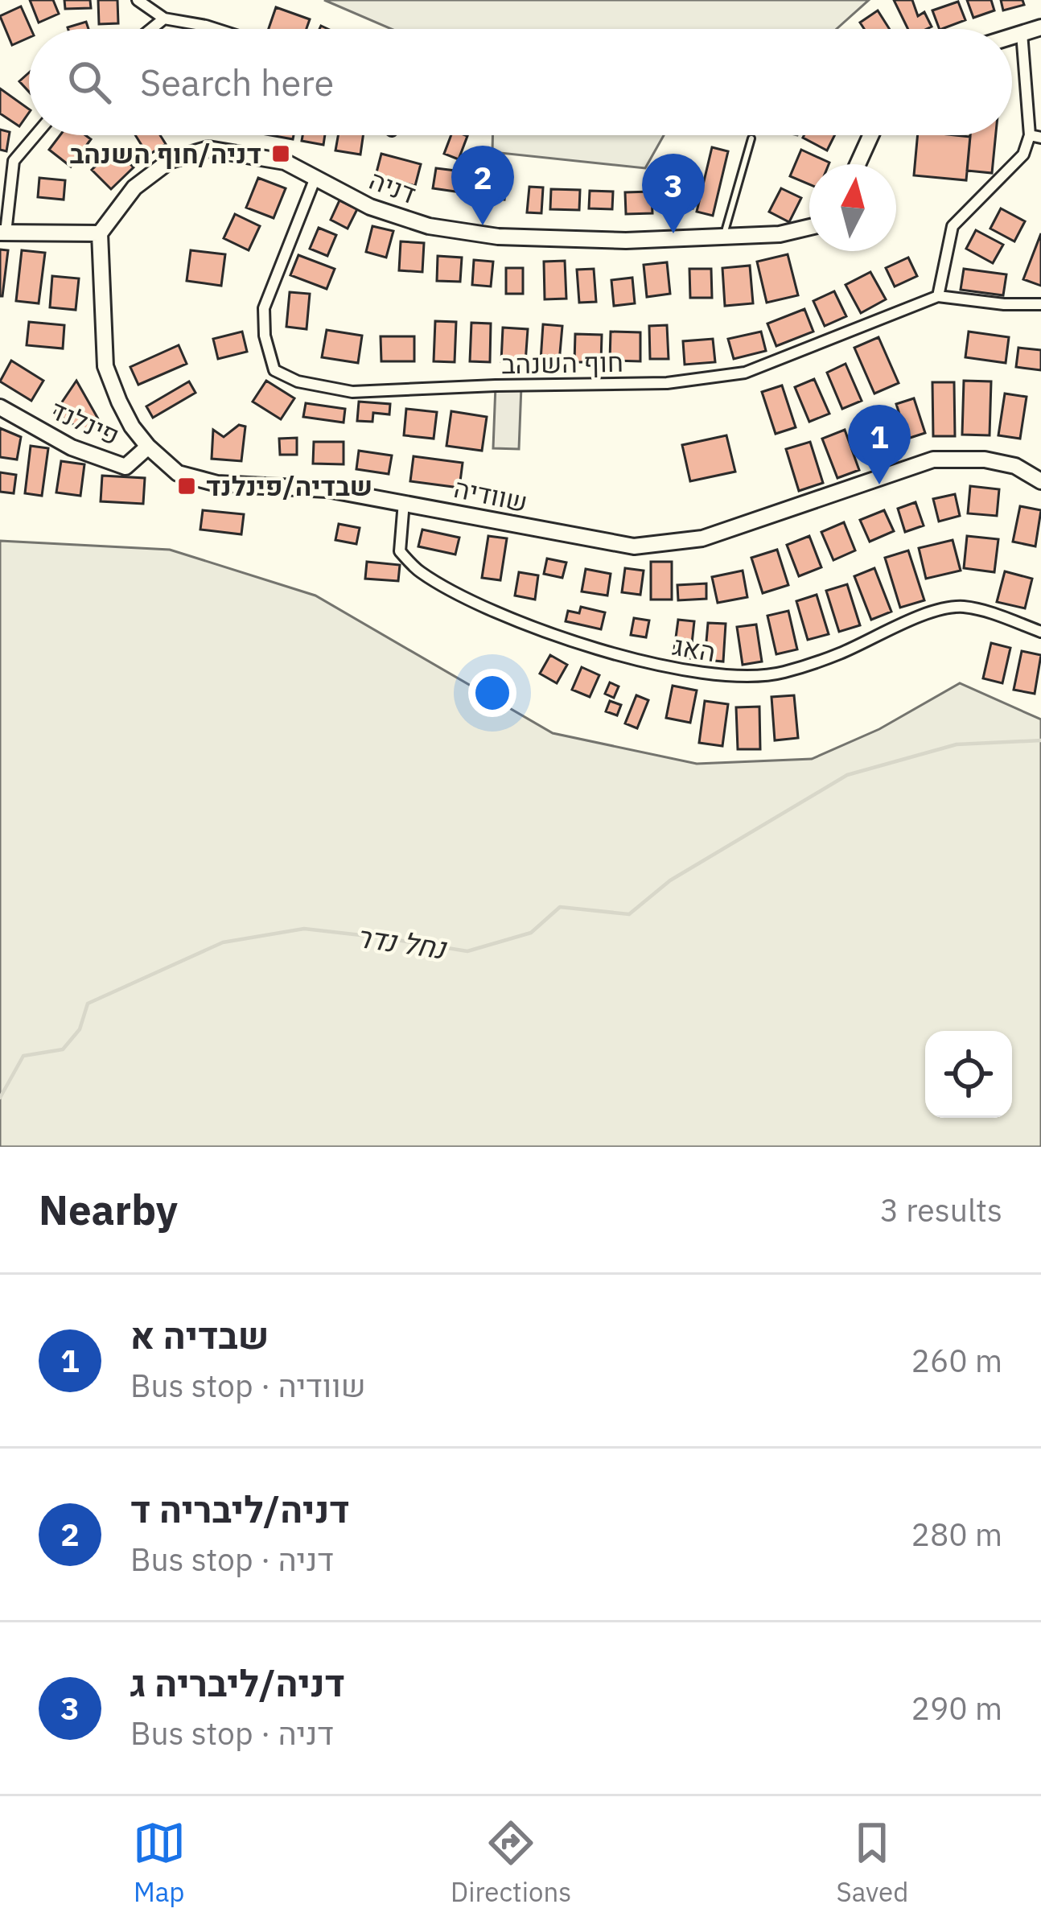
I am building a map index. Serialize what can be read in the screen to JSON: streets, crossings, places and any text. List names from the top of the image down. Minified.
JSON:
{"streets":{"street":["דניה","חוף השנהב","פינלנד","שוודיה","האג"]},"crossings":[["דניה","חוף השנהב"],["דניה","שוודיה"],["פינלנד","שוודיה"],["שוודיה","האג"]],"water":["נחל נדר"],"places":{"transit":["דניה/חוף השנהב","שבדיה/פינלנד"]},"north":"top","page":{"search":"Search here","pins":["2","3","1"],"heading":["Nearby","3 results"],"list":[{"mark":"1","name":"שבדיה א","note":"Bus stop · שוודיה","value":"260 m"},{"mark":"2","name":"דניה/ליבריה ד","note":"Bus stop · דניה","value":"280 m"},{"mark":"3","name":"דניה/ליבריה ג","note":"Bus stop · דניה","value":"290 m"}],"nav":["Map","Directions","Saved"]}}
